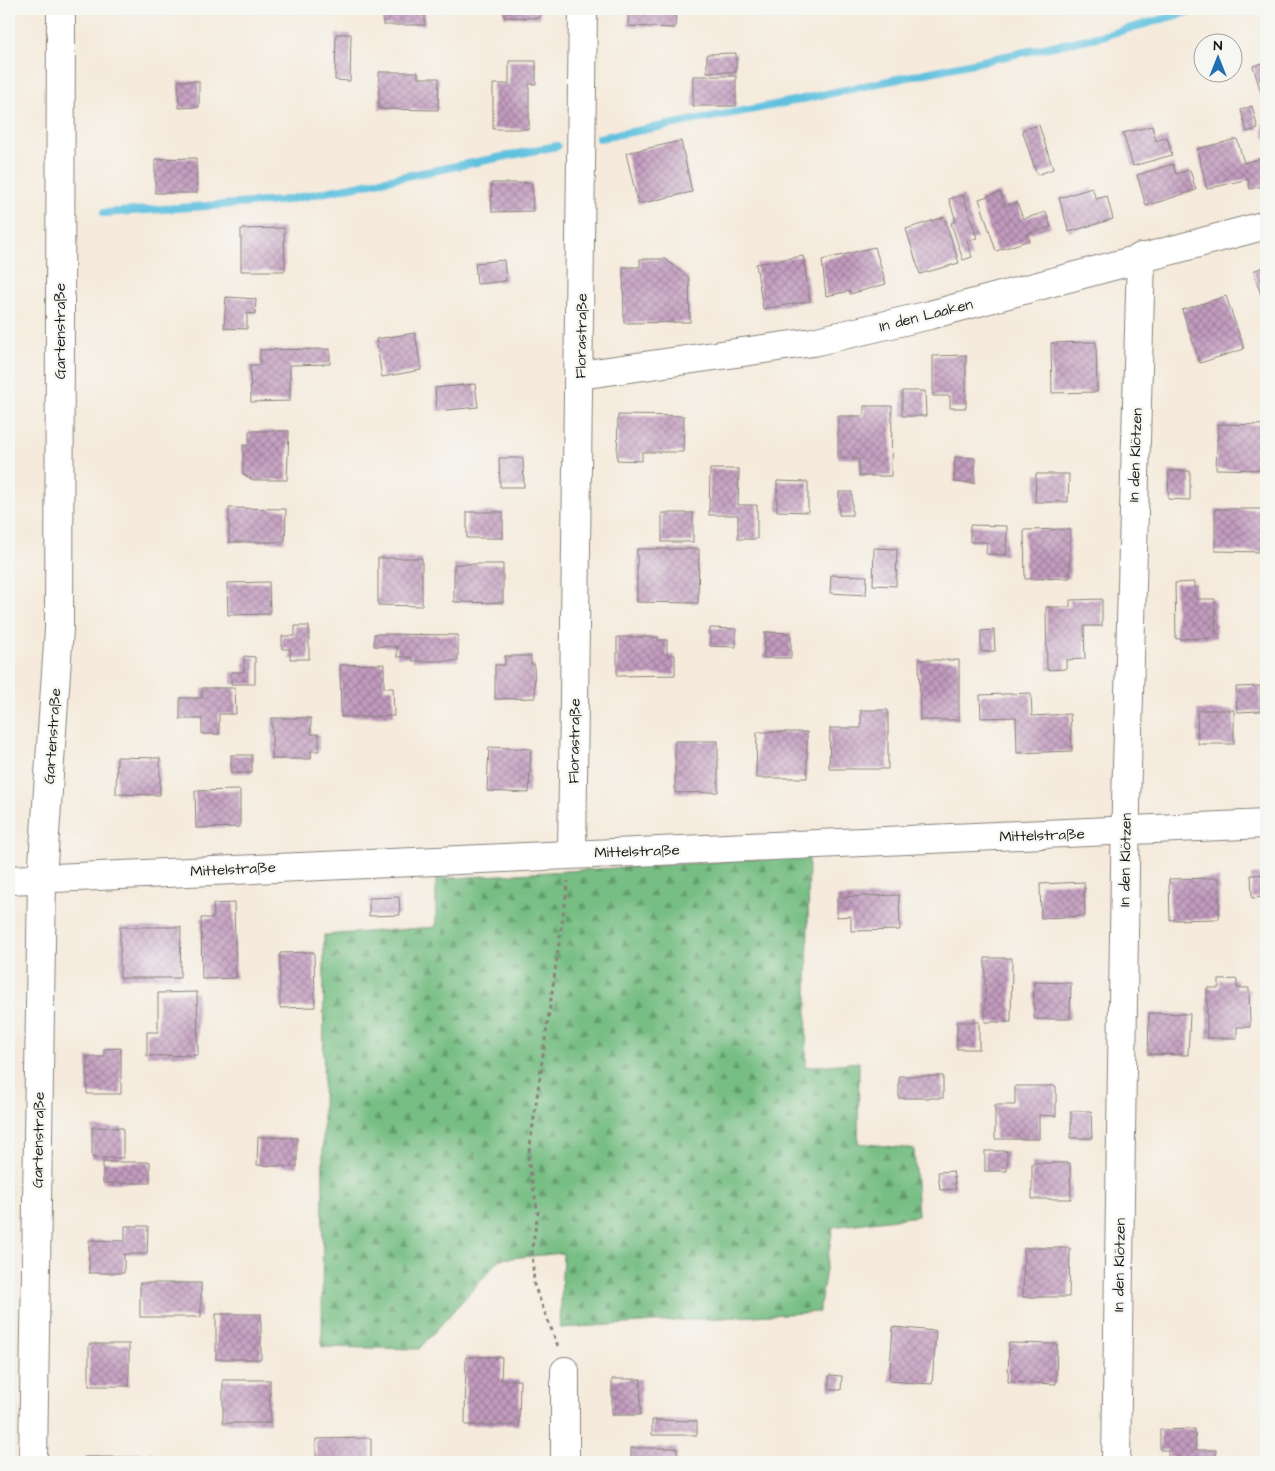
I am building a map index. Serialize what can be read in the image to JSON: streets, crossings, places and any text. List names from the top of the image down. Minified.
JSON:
{"streets":{"street":["In den Laaken","Gartenstraße","Florastraße","In den Klötzen","Mittelstraße"]},"crossings":[["In den Laaken","Florastraße"],["In den Laaken","In den Klötzen"],["Gartenstraße","Mittelstraße"],["Florastraße","Mittelstraße"],["In den Klötzen","Mittelstraße"]],"north":"top"}
